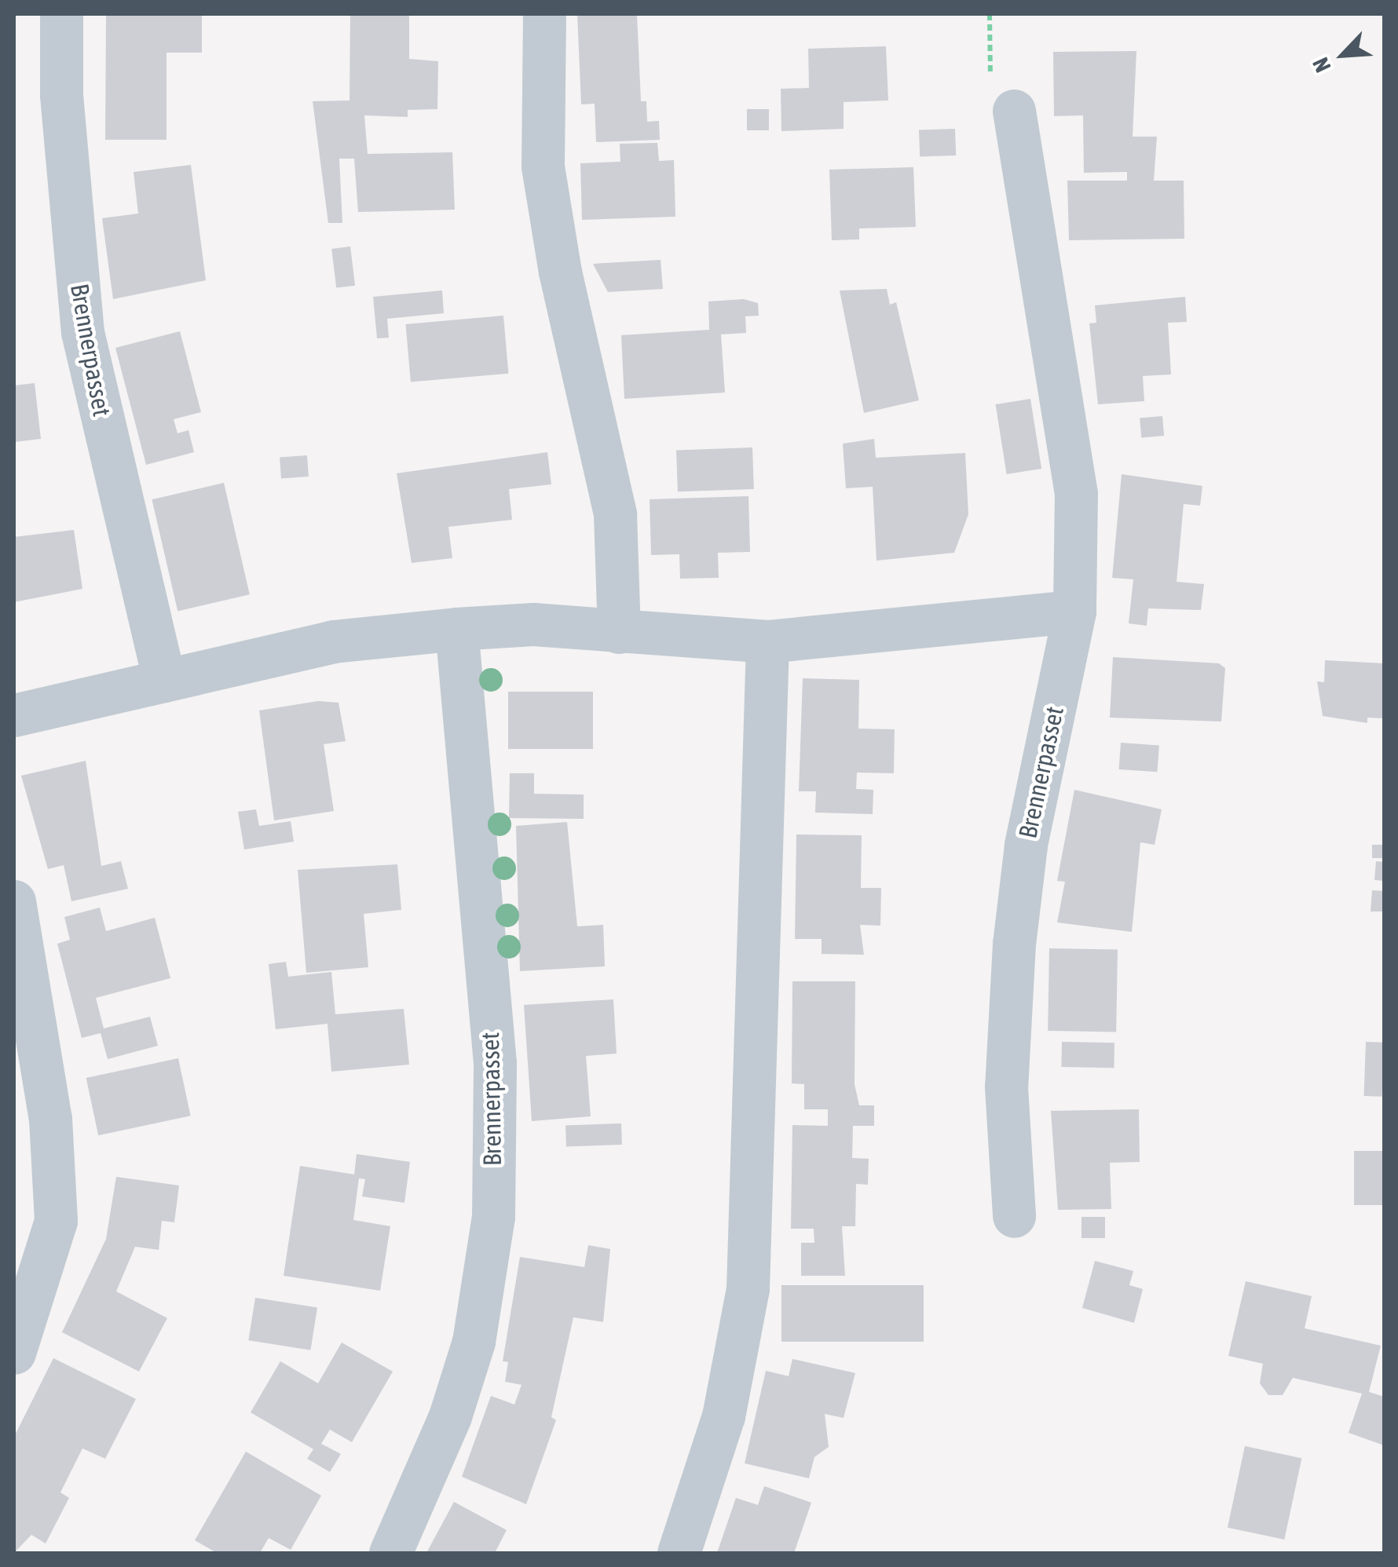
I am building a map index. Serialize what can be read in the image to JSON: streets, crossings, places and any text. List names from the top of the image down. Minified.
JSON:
{"streets":{"street":["Brennerpasset"]},"north":"bottom left"}
